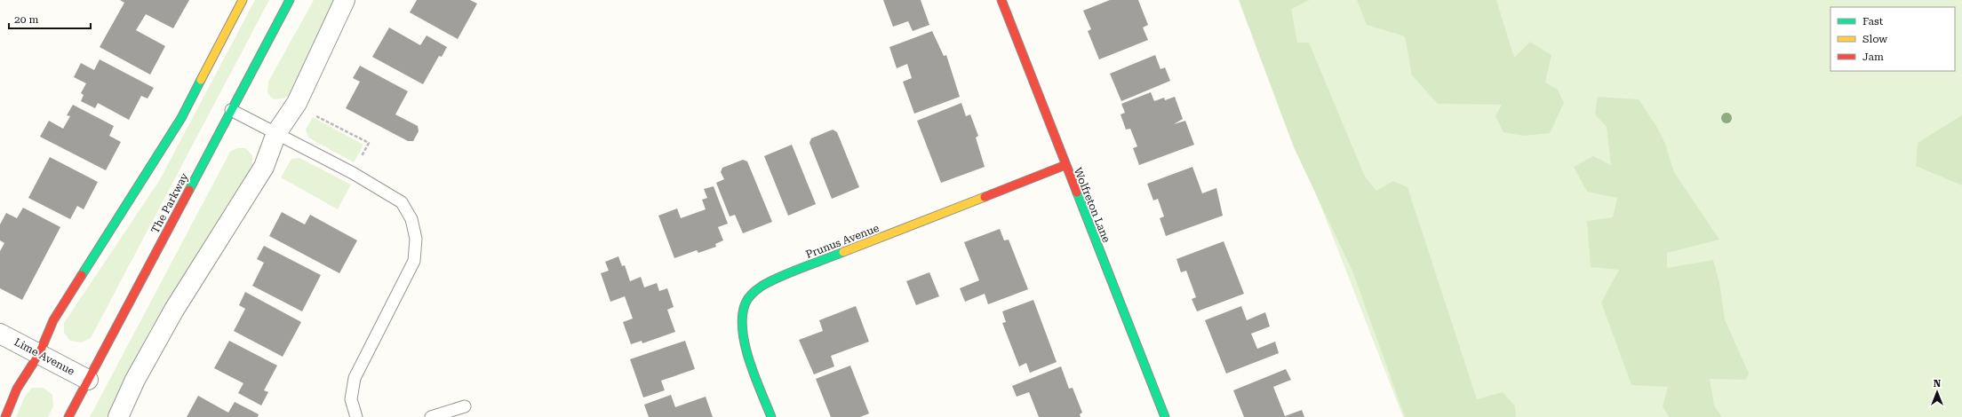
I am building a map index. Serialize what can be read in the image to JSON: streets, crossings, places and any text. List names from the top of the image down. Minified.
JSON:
{"streets":{"street":["The Parkway","Wolfreton Lane","Prunus Avenue","Lime Avenue"]},"crossings":[["The Parkway","Lime Avenue"],["Wolfreton Lane","Prunus Avenue"]],"legend":["Fast","Slow","Jam"],"scale_bar":"20 m","north":"top"}
